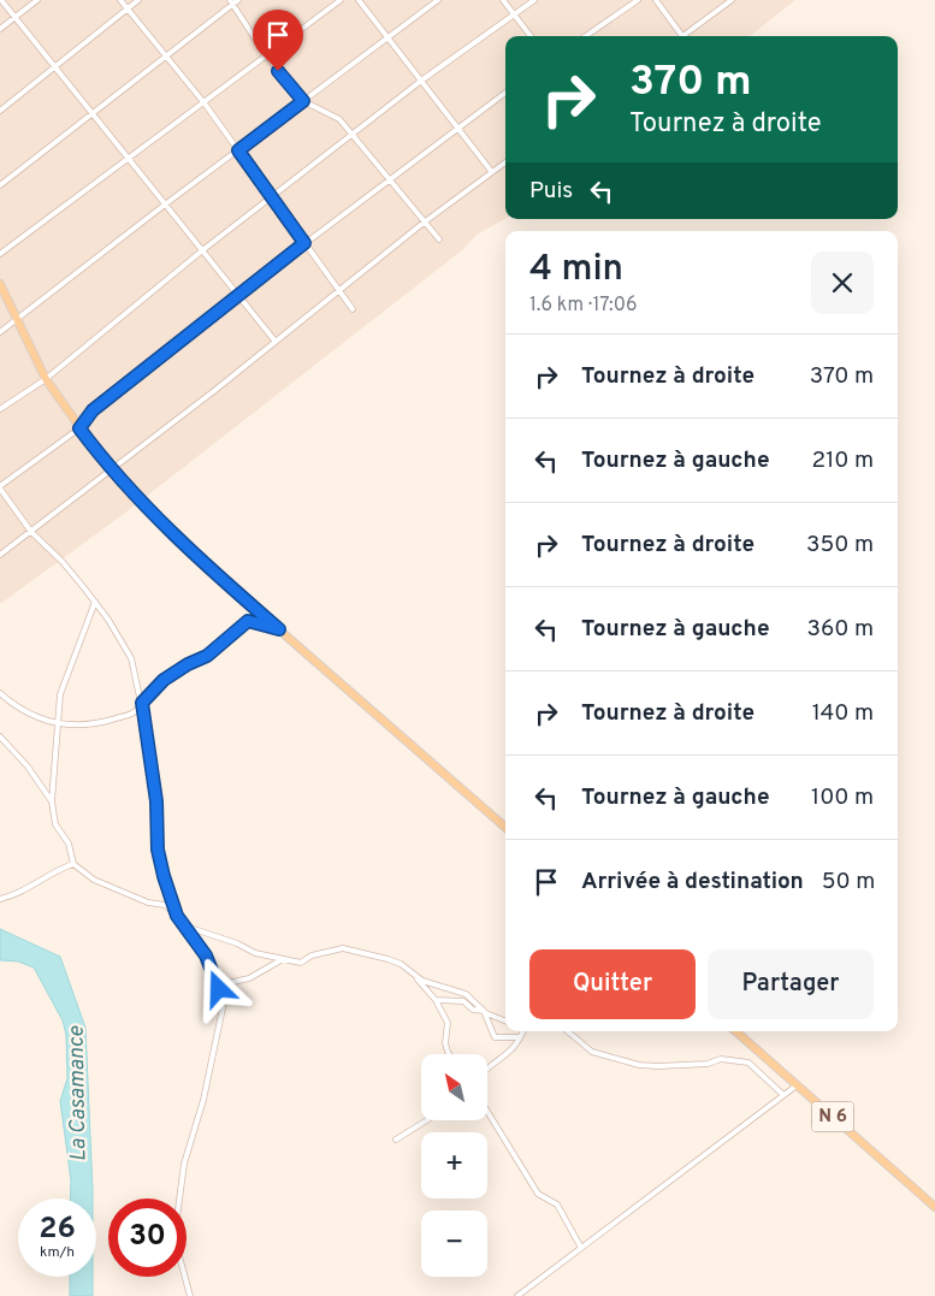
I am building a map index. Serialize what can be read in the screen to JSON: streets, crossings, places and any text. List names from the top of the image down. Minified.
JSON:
{"streets":{"main road":["N 6"]},"water":["La Casamance"],"north":"top left","page":{"turn":["370 m","Tournez à droite"],"then":"Puis","heading":["4 min","1.6 km · 17:06"],"list":[{"name":"Tournez à droite","value":"370 m"},{"name":"Tournez à gauche","value":"210 m"},{"name":"Tournez à droite","value":"350 m"},{"name":"Tournez à gauche","value":"360 m"},{"name":"Tournez à droite","value":"140 m"},{"name":"Tournez à gauche","value":"100 m"},{"name":"Arrivée à destination","value":"50 m"}],"buttons":["Quitter","Partager"],"map_buttons":["+","−"],"speed":"26 km/h","limit":"30"}}
